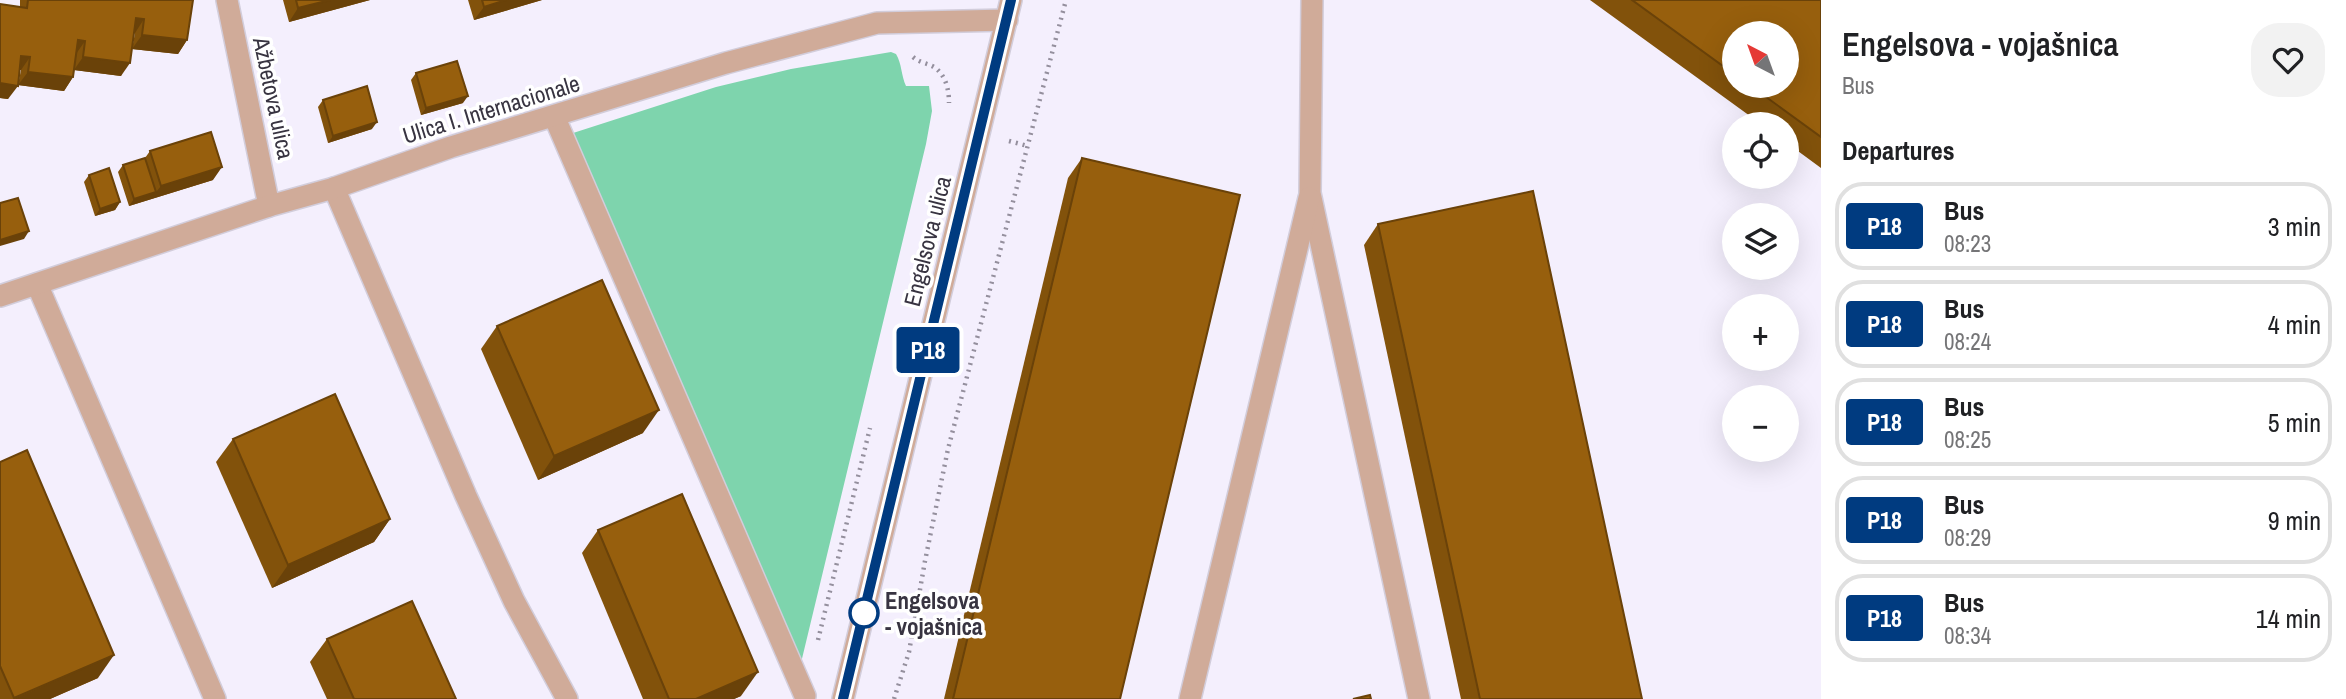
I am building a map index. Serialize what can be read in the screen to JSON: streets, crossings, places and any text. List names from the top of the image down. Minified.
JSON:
{"streets":{"street":["Ažbetova ulica","Ulica I. Internacionale","Engelsova ulica"]},"crossings":[["Ažbetova ulica","Ulica I. Internacionale"],["Ulica I. Internacionale","Engelsova ulica"]],"places":["Engelsova - vojašnica"],"lines":["bus line P18"],"north":"top left","page":{"on_map":"P18","heading":[["Engelsova - vojašnica","Bus"],"Departures"],"map_buttons":["+","−"],"list":[{"mark":"P18","name":"Bus","note":"08:23","value":"3 min"},{"mark":"P18","name":"Bus","note":"08:24","value":"4 min"},{"mark":"P18","name":"Bus","note":"08:25","value":"5 min"},{"mark":"P18","name":"Bus","note":"08:29","value":"9 min"},{"mark":"P18","name":"Bus","note":"08:34","value":"14 min"}]}}
